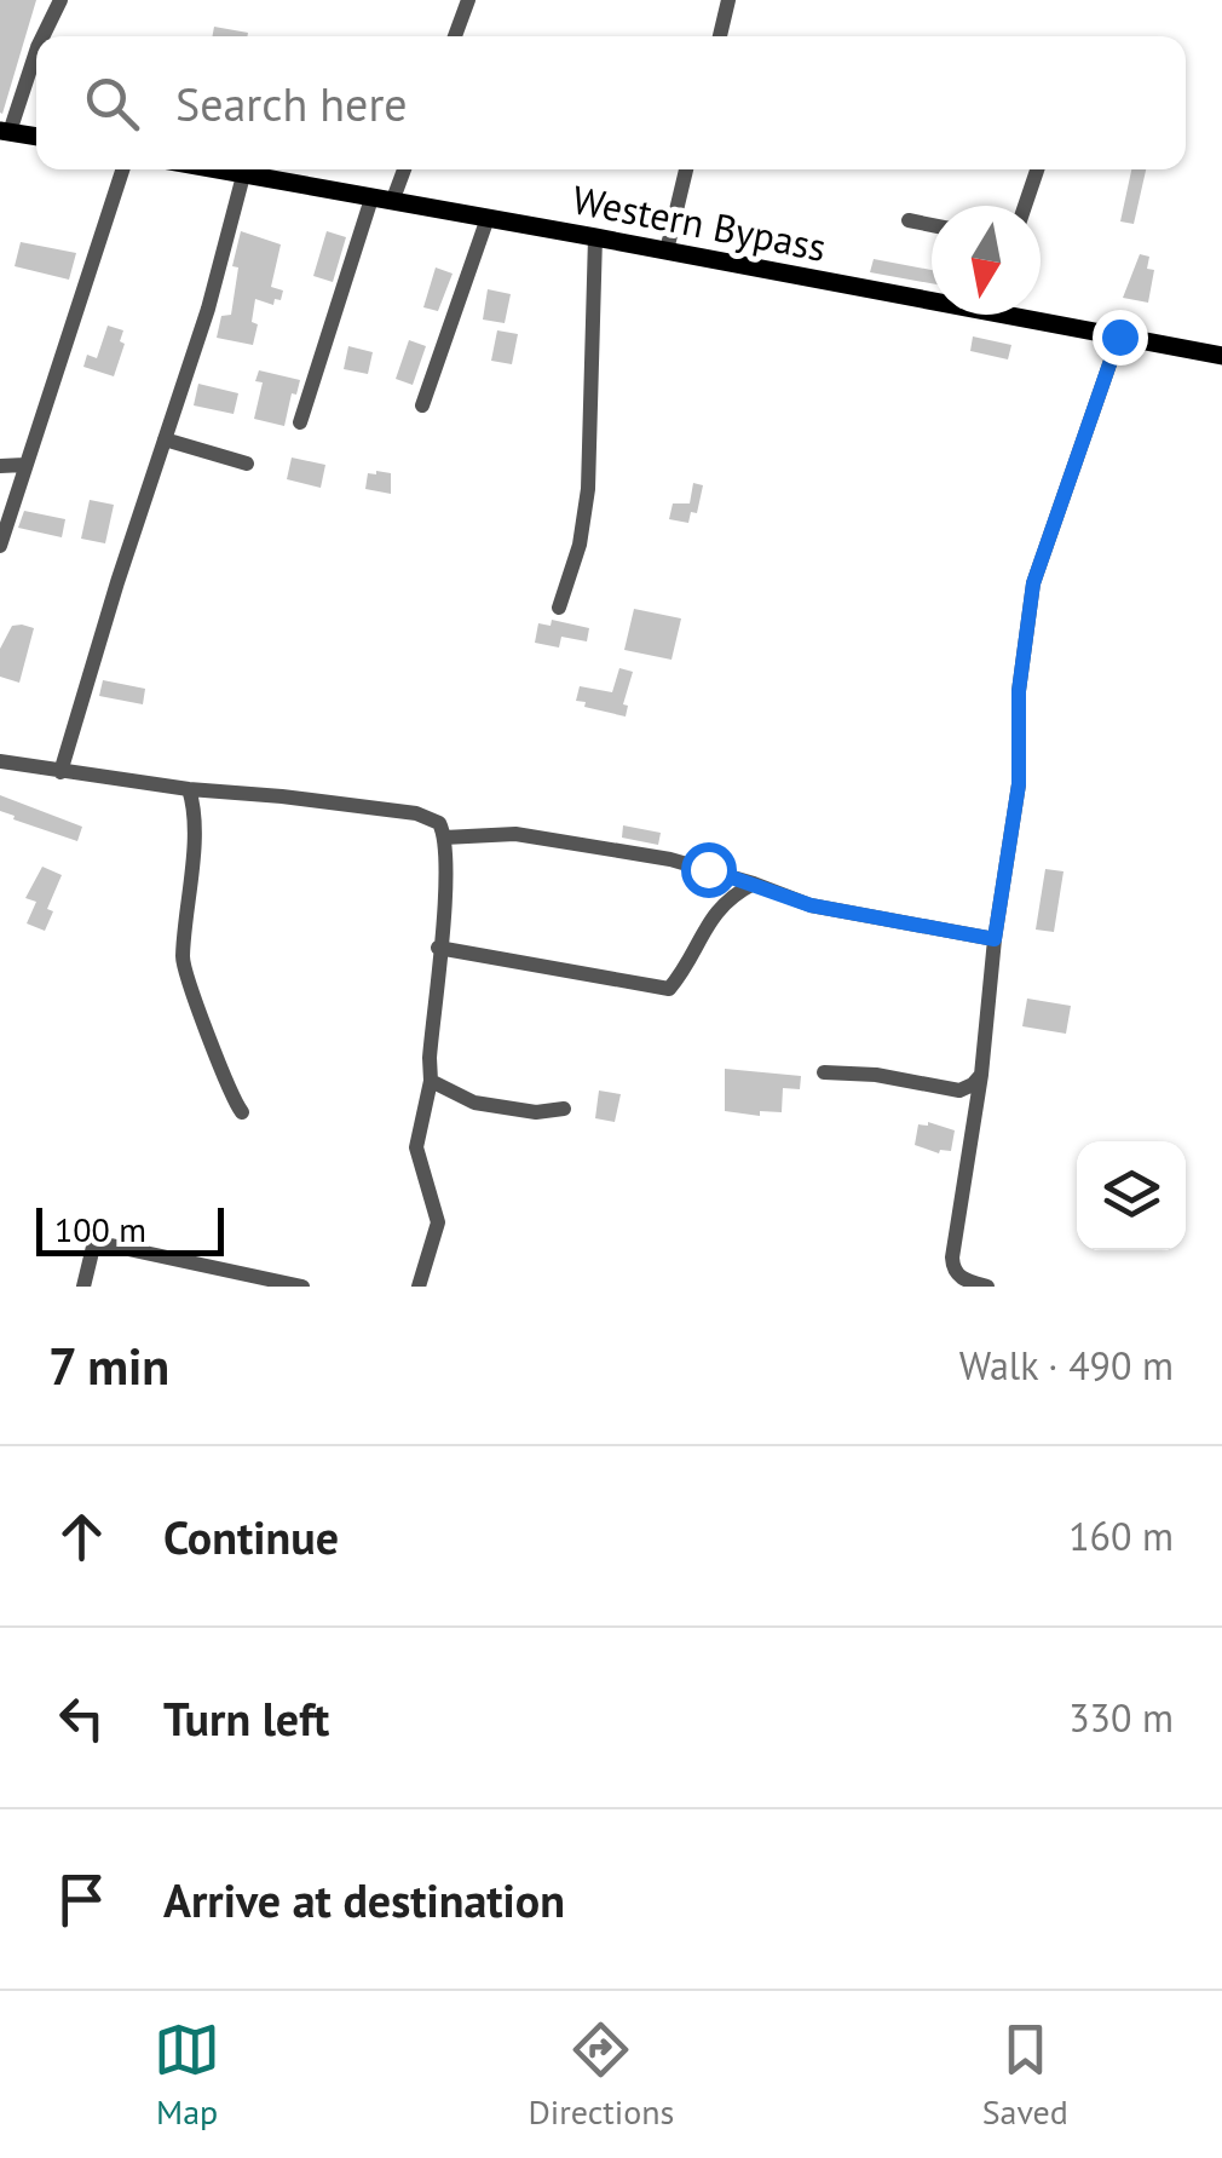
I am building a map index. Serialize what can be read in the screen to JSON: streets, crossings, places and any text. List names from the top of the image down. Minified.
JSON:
{"streets":{"main road":["Western Bypass"]},"scale_bar":"100 m","north":"bottom","page":{"search":"Search here","scale":"100 m","heading":["7 min","Walk · 490 m"],"list":[["Continue","160 m"],["Turn left","330 m"],"Arrive at destination"],"nav":["Map","Directions","Saved"]}}
